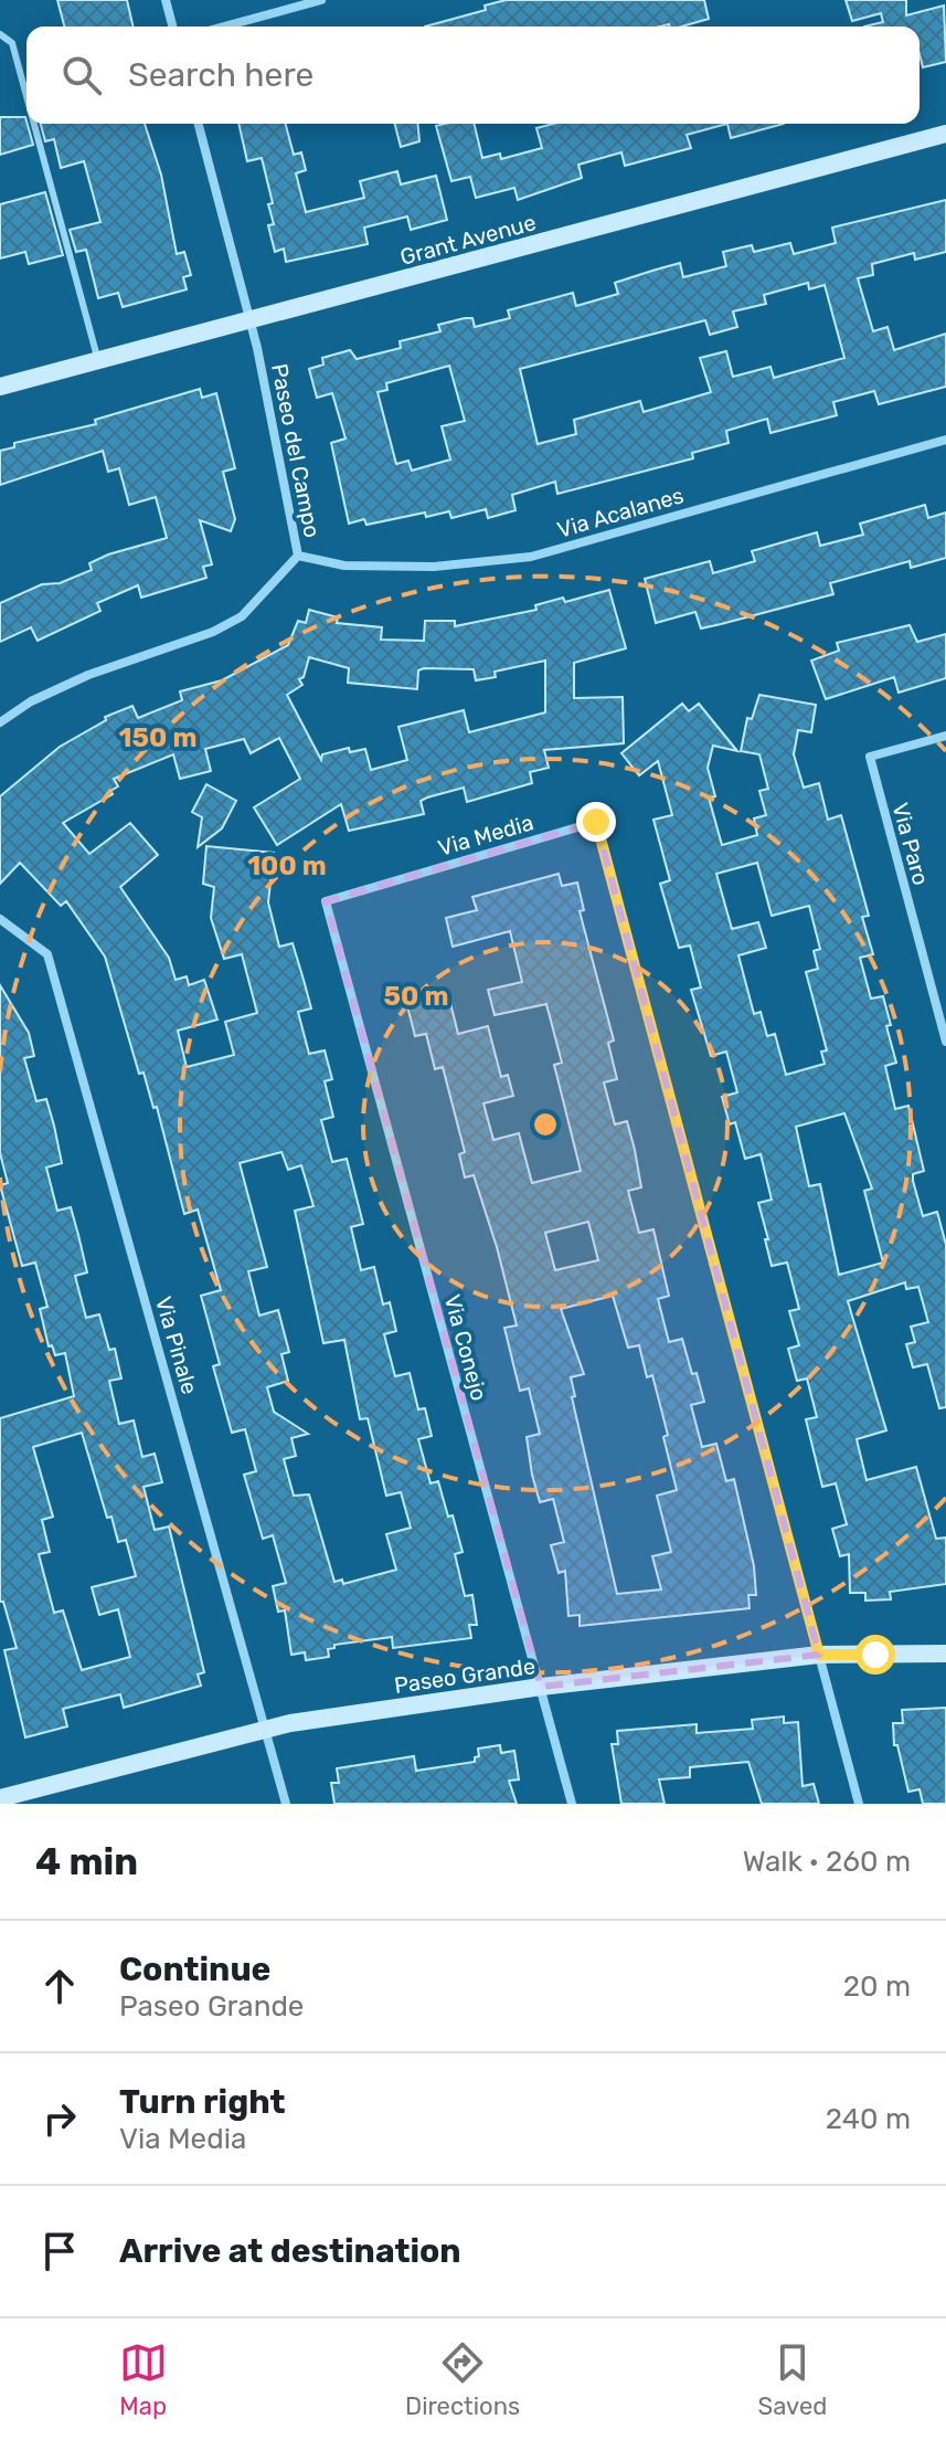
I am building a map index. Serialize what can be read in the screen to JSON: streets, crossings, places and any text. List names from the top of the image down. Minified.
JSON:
{"streets":{"main road":["Grant Avenue","Paseo Grande"],"street":["Paseo del Campo","Via Acalanes","Via Media","Via Paro","Via Pinale","Via Conejo"]},"crossings":[["Grant Avenue","Paseo del Campo"],["Paseo del Campo","Via Acalanes"],["Via Media","Via Conejo"],["Via Media","Paseo Grande"],["Via Pinale","Paseo Grande"],["Via Conejo","Paseo Grande"]],"page":{"search":"Search here","heading":["4 min","Walk · 260 m"],"list":[["Continue","Paseo Grande","20 m"],["Turn right","Via Media","240 m"],"Arrive at destination"],"nav":["Map","Directions","Saved"]},"rings":["150 m","100 m","50 m"]}
